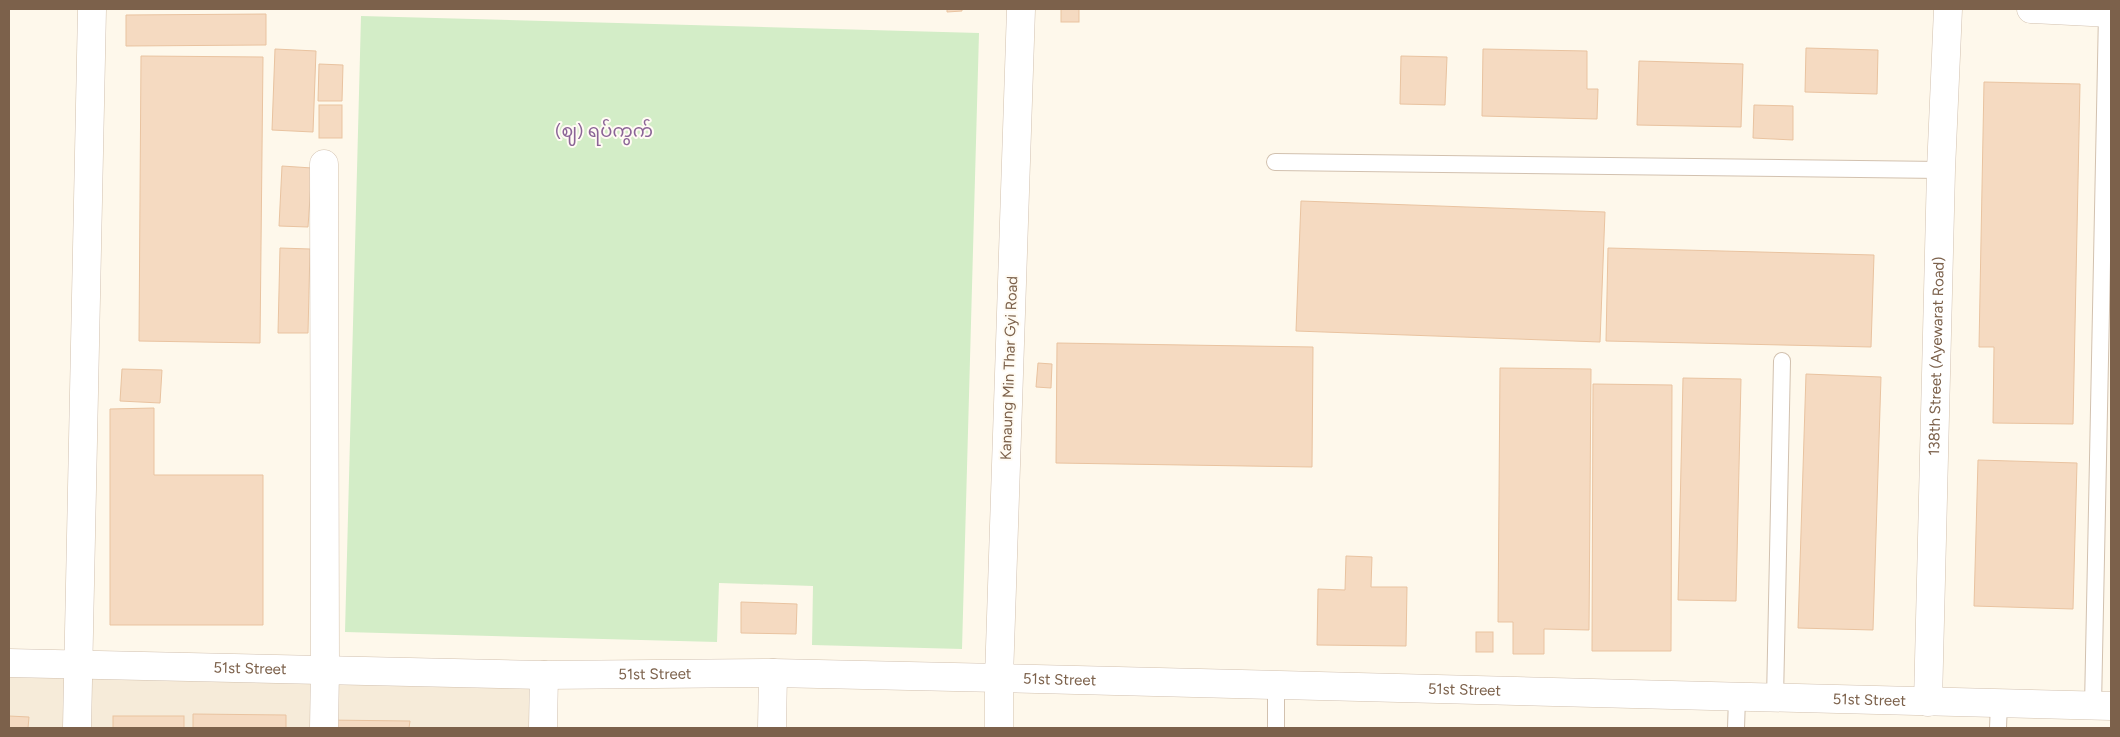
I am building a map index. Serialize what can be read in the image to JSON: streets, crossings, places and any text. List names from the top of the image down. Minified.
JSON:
{"streets":{"street":["138th Street (Ayewarat Road)","Kanaung Min Thar Gyi Road","51st Street"]},"crossings":[["138th Street (Ayewarat Road)","51st Street"],["Kanaung Min Thar Gyi Road","51st Street"]],"districts":["(ဈ) ရပ်ကွက်"]}
